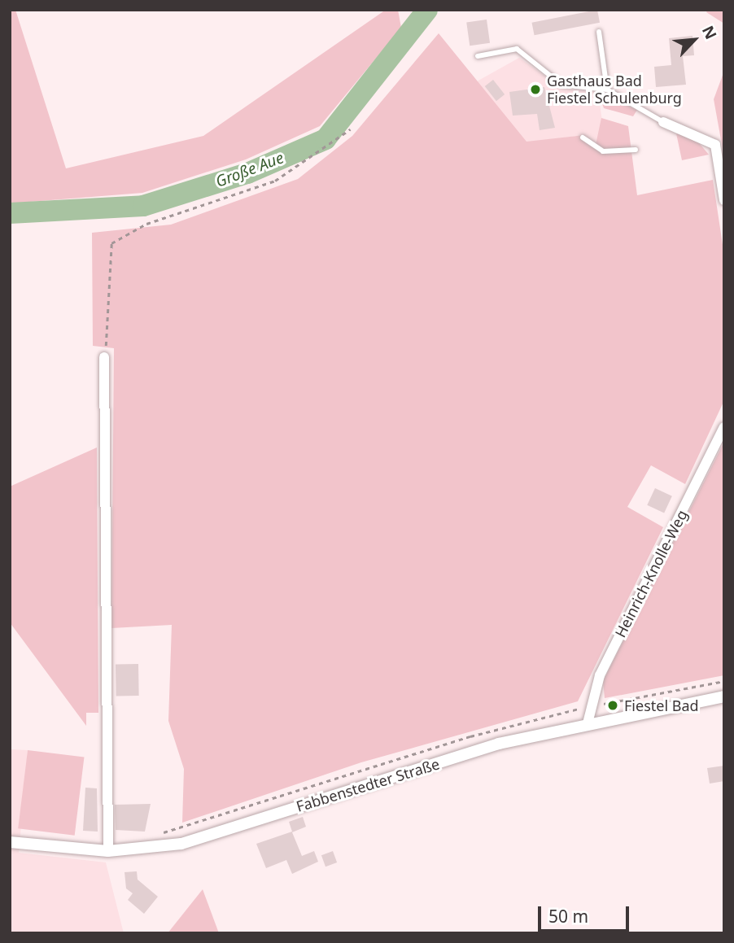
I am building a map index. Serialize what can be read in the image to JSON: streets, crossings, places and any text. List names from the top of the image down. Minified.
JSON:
{"streets":{"street":["Heinrich-Knolle-Weg","Fabbenstedter Straße"]},"crossings":[["Heinrich-Knolle-Weg","Fabbenstedter Straße"]],"water":["Große Aue"],"places":["Gasthaus Bad Fiestel Schulenburg","Fiestel Bad"],"scale_bar":"50 m","north":"top right"}
